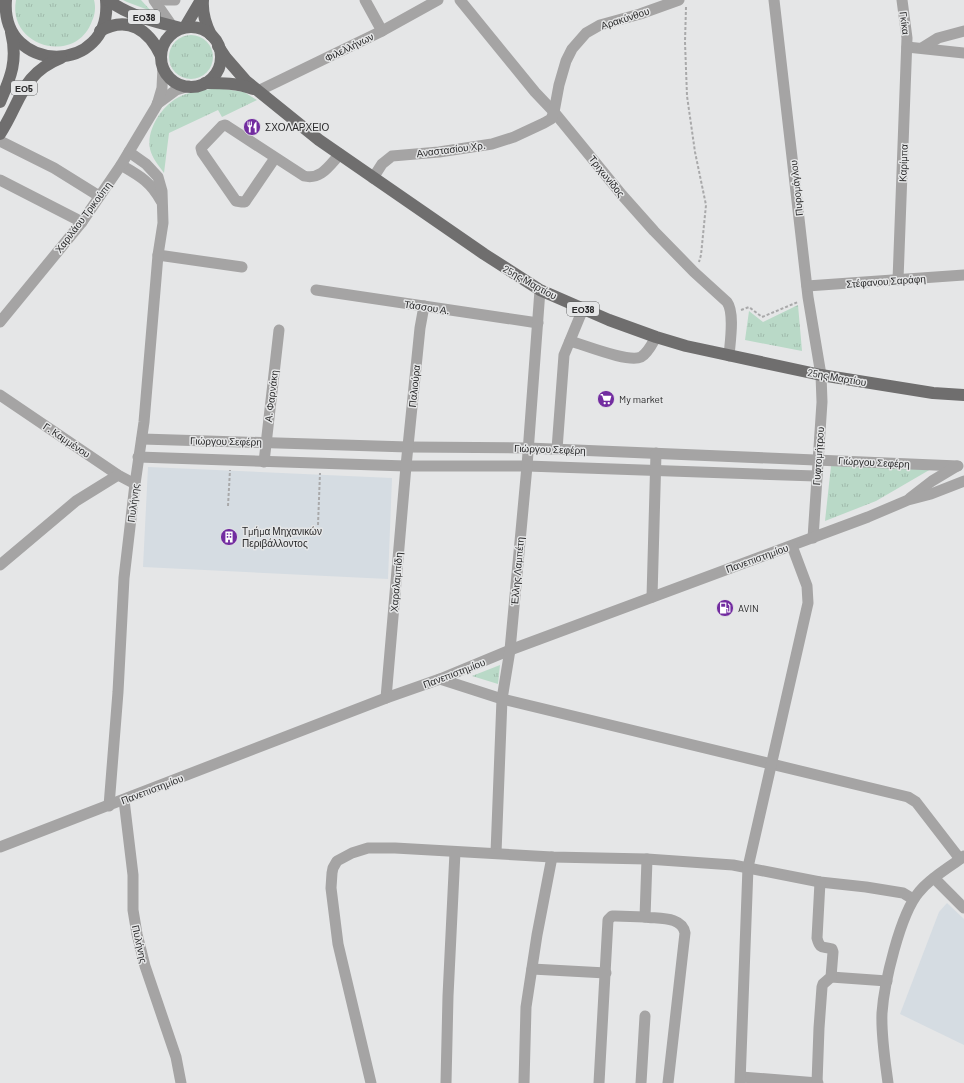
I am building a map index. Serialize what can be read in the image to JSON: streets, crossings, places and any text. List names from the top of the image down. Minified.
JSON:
{"streets":{"main road":["ΕΟ38","ΕΟ5","25ης Μαρτίου"],"street":["Αρακύνθου","Γκίκα","Φιλελλήνων","Αναστασίου Χρ.","Καρίμπα","Τριχωνίδος","Πυρομάγλου","Χαριλάου Τρικούπη","Στέφανου Σαράφη","Τάσσου Α.","Παλιούρα","Α. Φαρνάκη","Γ. Καμμένου","Γιώργου Σεφέρη","Γυφτομήτρου","Πυλήνης","Πανεπιστημίου","Έλλης Λαμπέτη","Χαραλαμπίδη"]},"crossings":[["ΕΟ38","ΕΟ5"],["ΕΟ38","Χαριλάου Τρικούπη"],["ΕΟ38","25ης Μαρτίου"],["Αρακύνθου","Αναστασίου Χρ."],["Αρακύνθου","Τριχωνίδος"],["Γκίκα","Καρίμπα"],["Φιλελλήνων","25ης Μαρτίου"],["Αναστασίου Χρ.","Τριχωνίδος"],["Αναστασίου Χρ.","25ης Μαρτίου"],["Καρίμπα","Στέφανου Σαράφη"],["Πυρομάγλου","Στέφανου Σαράφη"],["Πυρομάγλου","25ης Μαρτίου"],["Πυρομάγλου","Γυφτομήτρου"],["Χαριλάου Τρικούπη","25ης Μαρτίου"],["Χαριλάου Τρικούπη","Πυλήνης"],["25ης Μαρτίου","Γυφτομήτρου"],["25ης Μαρτίου","Έλλης Λαμπέτη"],["Τάσσου Α.","Παλιούρα"],["Τάσσου Α.","Έλλης Λαμπέτη"],["Παλιούρα","Γιώργου Σεφέρη"],["Παλιούρα","Χαραλαμπίδη"],["Α. Φαρνάκη","Γιώργου Σεφέρη"],["Γ. Καμμένου","Πυλήνης"],["Γιώργου Σεφέρη","Γυφτομήτρου"],["Γιώργου Σεφέρη","Πυλήνης"],["Γιώργου Σεφέρη","Πανεπιστημίου"],["Γιώργου Σεφέρη","Έλλης Λαμπέτη"],["Γιώργου Σεφέρη","Χαραλαμπίδη"],["Γυφτομήτρου","Πανεπιστημίου"],["Πυλήνης","Πανεπιστημίου"],["Πανεπιστημίου","Έλλης Λαμπέτη"],["Πανεπιστημίου","Χαραλαμπίδη"]],"places":{"restaurant":["ΣΧΟΛΑΡΧΕΙΟ"],"supermarket":["My market"],"building":["Τμήμα Μηχανικών Περιβάλλοντος"],"fuel station":["AVIN"]}}
